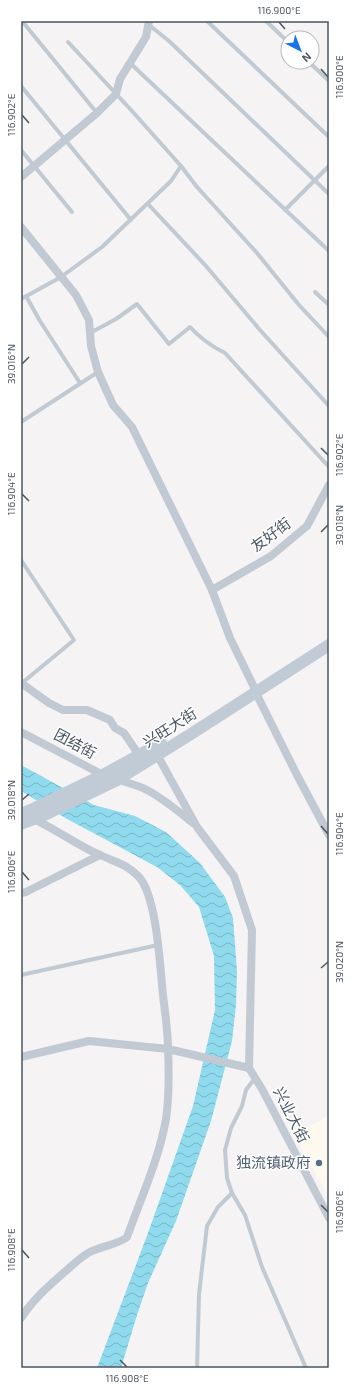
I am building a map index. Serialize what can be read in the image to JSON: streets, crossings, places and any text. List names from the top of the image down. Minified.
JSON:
{"streets":{"street":["友好街","兴旺大街","团结街","兴业大街"]},"crossings":[["兴旺大街","团结街"]],"places":["独流镇政府"],"north":"bottom right","coordinates":["116.900°E","116.902°E","39.016°N","116.904°E","39.018°N","116.906°E","39.020°N","116.908°E"]}
